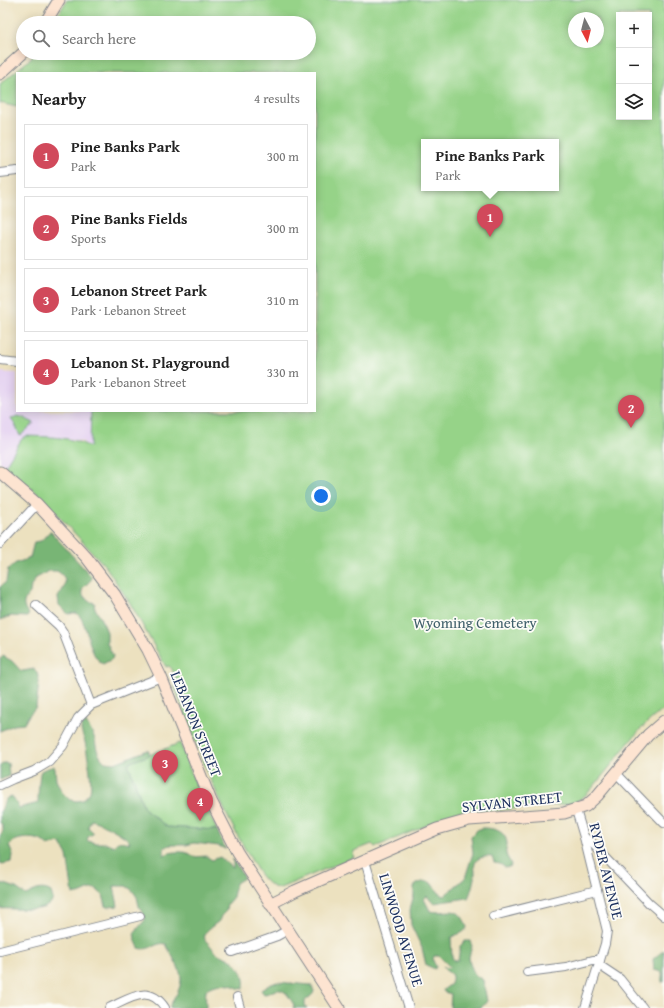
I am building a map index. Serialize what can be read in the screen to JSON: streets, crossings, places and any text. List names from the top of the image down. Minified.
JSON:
{"streets":{"main road":["LEBANON STREET","SYLVAN STREET"],"street":["RYDER AVENUE","LINWOOD AVENUE"]},"crossings":[["LEBANON STREET","SYLVAN STREET"],["SYLVAN STREET","RYDER AVENUE"],["SYLVAN STREET","LINWOOD AVENUE"]],"parks":["Wyoming Cemetery"],"north":"bottom","page":{"map_buttons":["+","−"],"search":"Search here","heading":["Nearby","4 results"],"list":[{"mark":"1","name":"Pine Banks Park","note":"Park","value":"300 m"},{"mark":"2","name":"Pine Banks Fields","note":"Sports","value":"300 m"},{"mark":"3","name":"Lebanon Street Park","note":"Park · Lebanon Street","value":"310 m"},{"mark":"4","name":"Lebanon St. Playground","note":"Park · Lebanon Street","value":"330 m"}],"popup":["Pine Banks Park","Park"],"pins":["1","2","3","4"]}}
